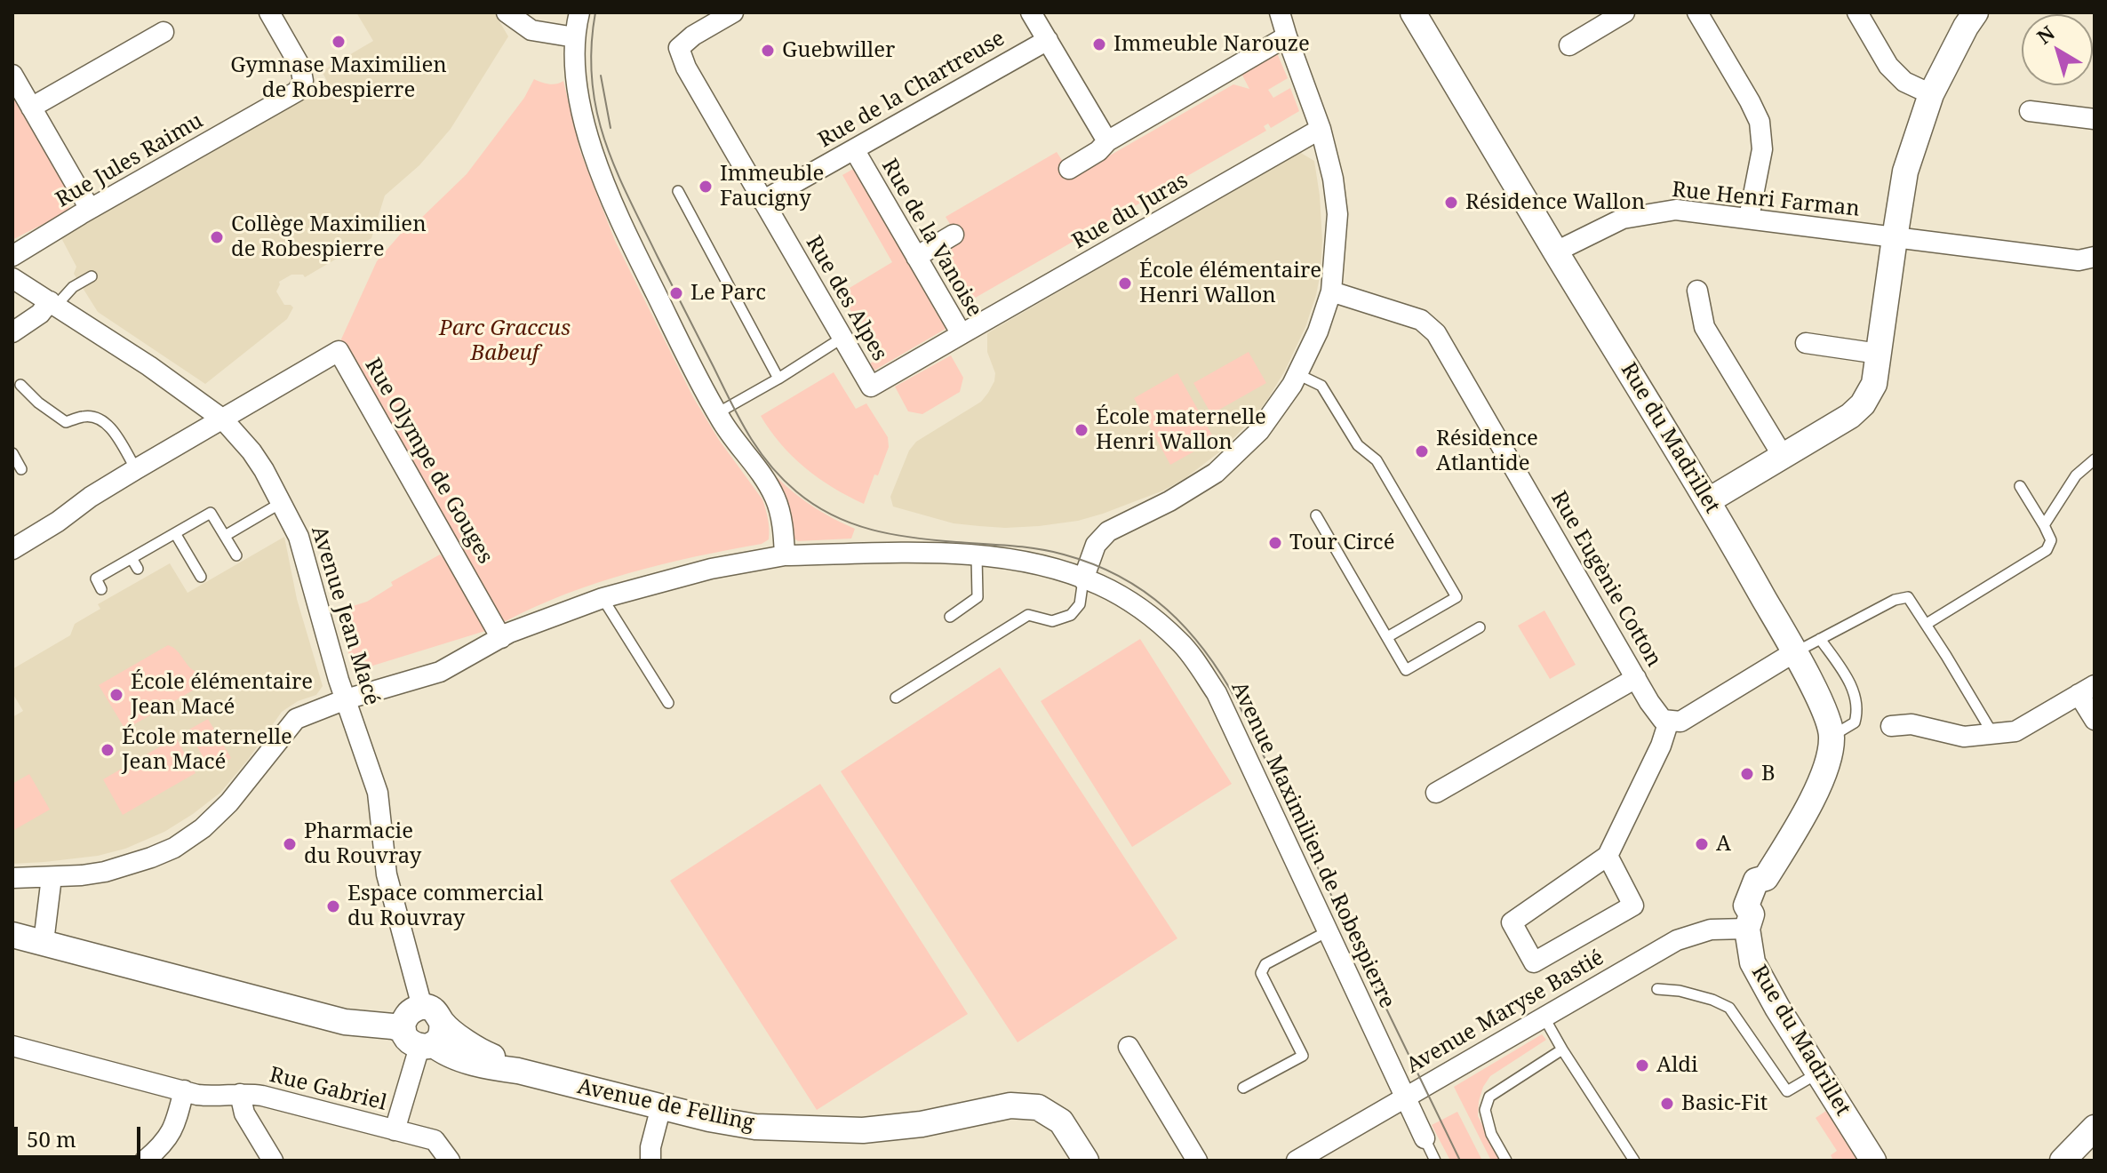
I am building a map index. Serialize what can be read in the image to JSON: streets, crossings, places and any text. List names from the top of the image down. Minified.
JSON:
{"streets":{"street":["Rue de la Chartreuse","Rue Jules Raimu","Rue Henri Farman","Rue du Juras","Rue de la Vanoise","Rue des Alpes","Rue du Madrillet","Rue Olympe de Gouges","Rue Eugènie Cotton","Avenue Jean Macé","Avenue Maximilien de Robespierre","Avenue Maryse Bastié","Rue Gabriel","Avenue de Felling"]},"crossings":[["Rue de la Chartreuse","Rue de la Vanoise"],["Rue de la Chartreuse","Rue des Alpes"],["Rue Henri Farman","Rue du Madrillet"],["Rue du Juras","Rue de la Vanoise"],["Rue de la Vanoise","Rue des Alpes"],["Rue du Madrillet","Avenue Maryse Bastié"],["Rue Olympe de Gouges","Avenue Jean Macé"],["Rue Olympe de Gouges","Avenue Maximilien de Robespierre"],["Avenue Jean Macé","Avenue Maximilien de Robespierre"],["Avenue Jean Macé","Avenue de Felling"],["Avenue Maximilien de Robespierre","Avenue Maryse Bastié"]],"parks":["Parc Graccus Babeuf"],"places":["Gymnase Maximilien de Robespierre","Immeuble Narouze","Guebwiller","Immeuble Faucigny","Résidence Wallon","Collège Maximilien de Robespierre","École élémentaire Henri Wallon","Le Parc","École maternelle Henri Wallon","Résidence Atlantide","Tour Circé","École élémentaire Jean Macé","École maternelle Jean Macé","B","Pharmacie du Rouvray","A","Espace commercial du Rouvray","Aldi","Basic-Fit"],"scale_bar":"50 m","north":"top left"}
